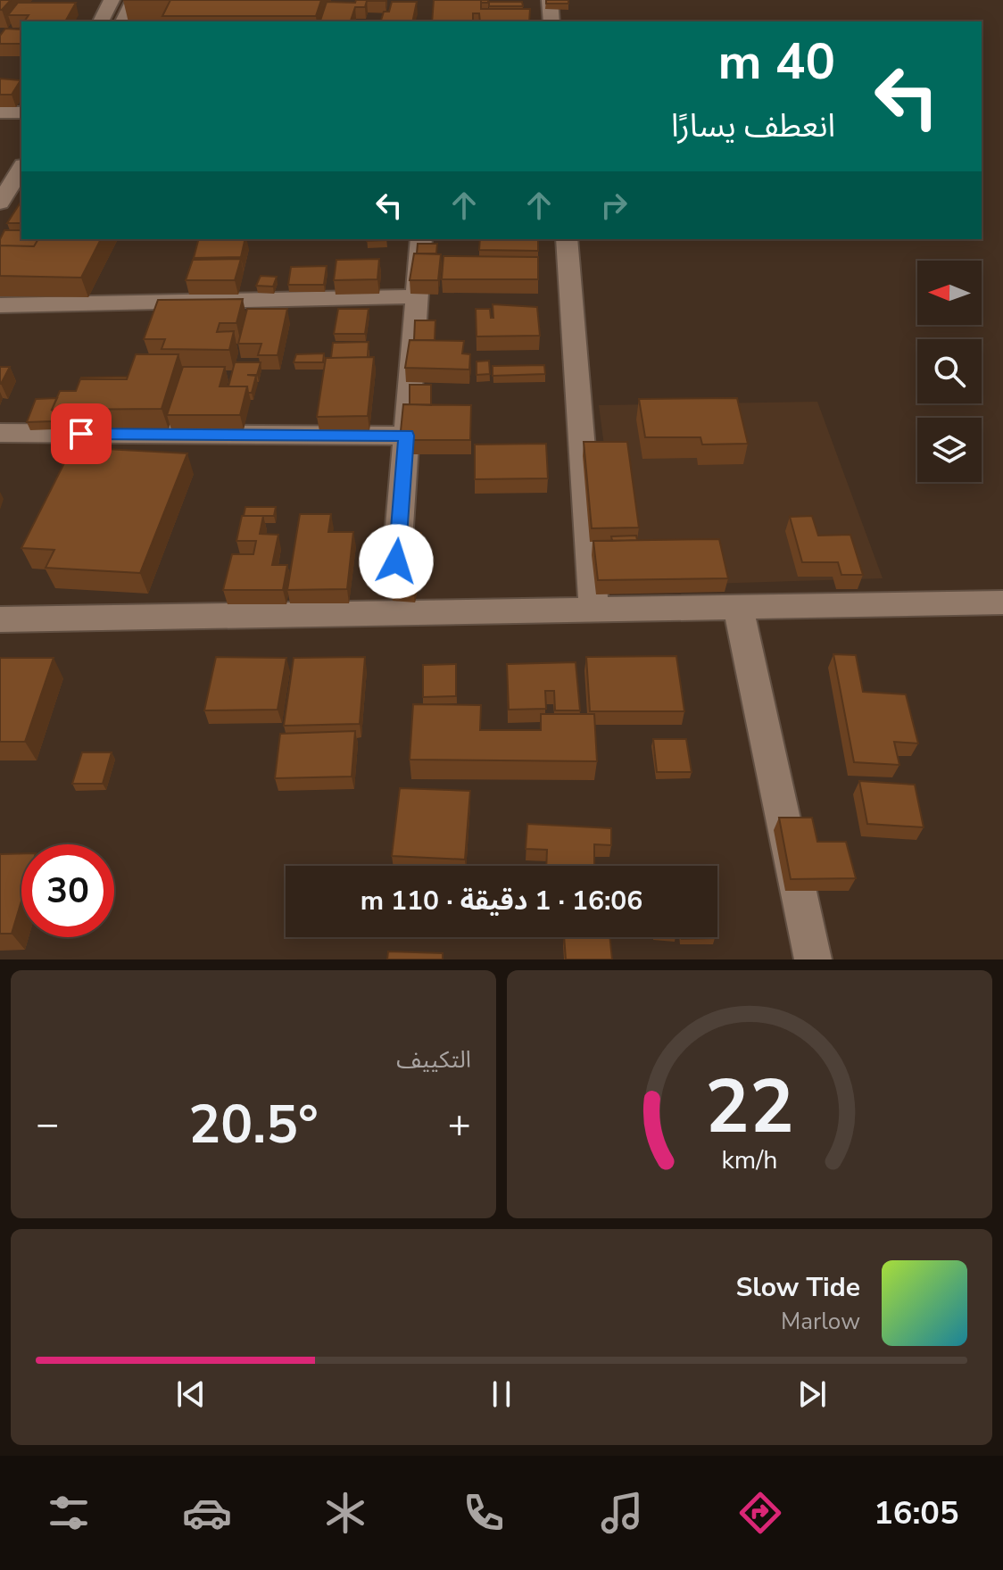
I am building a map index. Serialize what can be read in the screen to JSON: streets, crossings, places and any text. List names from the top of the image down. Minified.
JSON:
{"north":"left","page":{"turn":["40 m","انعطف يسارًا"],"limit":"30","trip":"16:06 · 1 دقيقة · 110 m","tile":"التكييف","heat":["−","20.5°","+"],"song":["Slow Tide","Marlow"],"tabs":"16:05","gauge":["22","km/h"]}}
